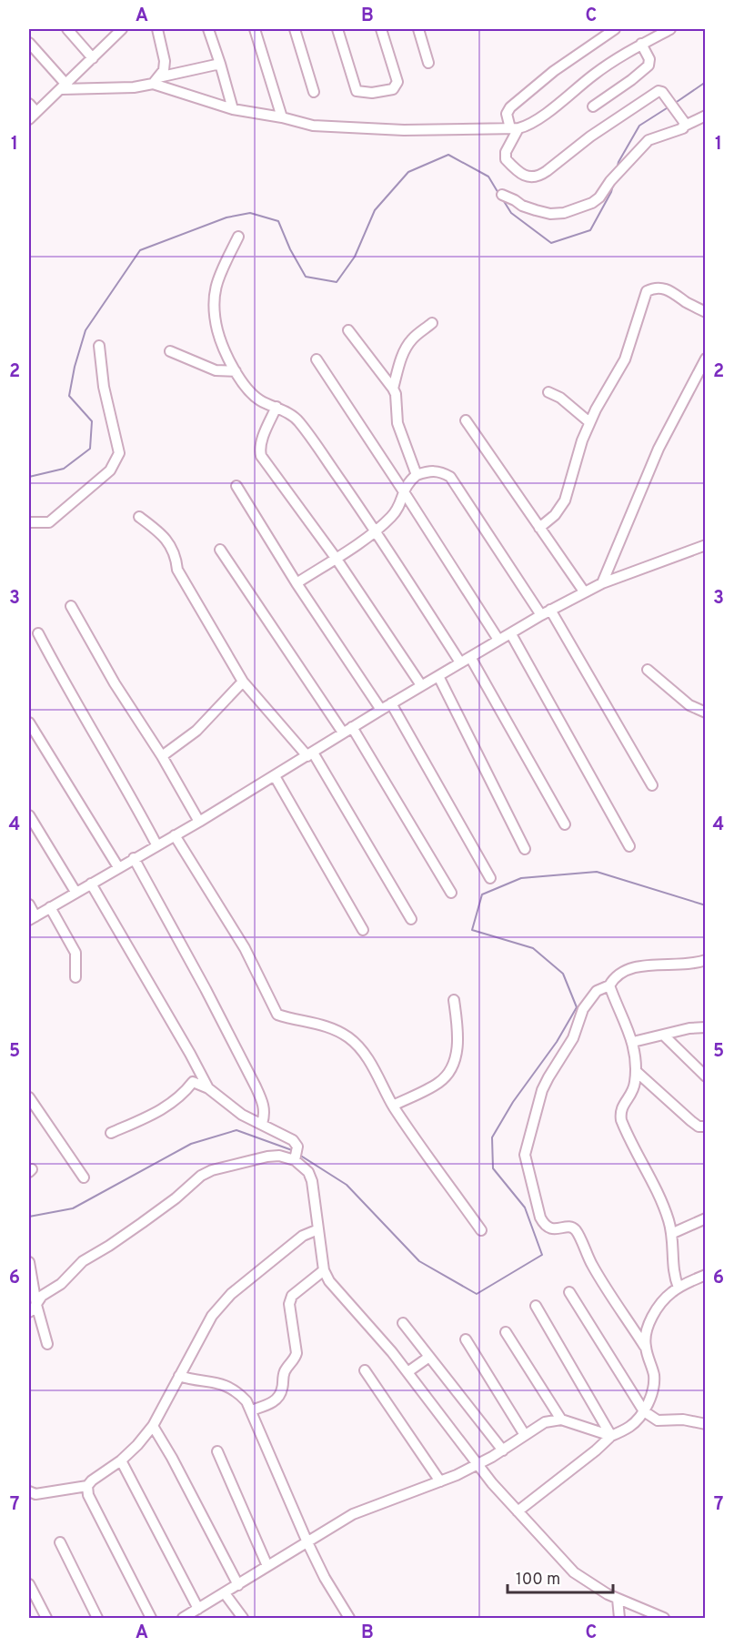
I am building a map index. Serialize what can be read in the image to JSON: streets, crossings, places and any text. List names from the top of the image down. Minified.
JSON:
{"scale_bar":"100 m","grid":{"columns":["A","B","C"],"rows":["1","2","3","4","5","6","7"]}}
